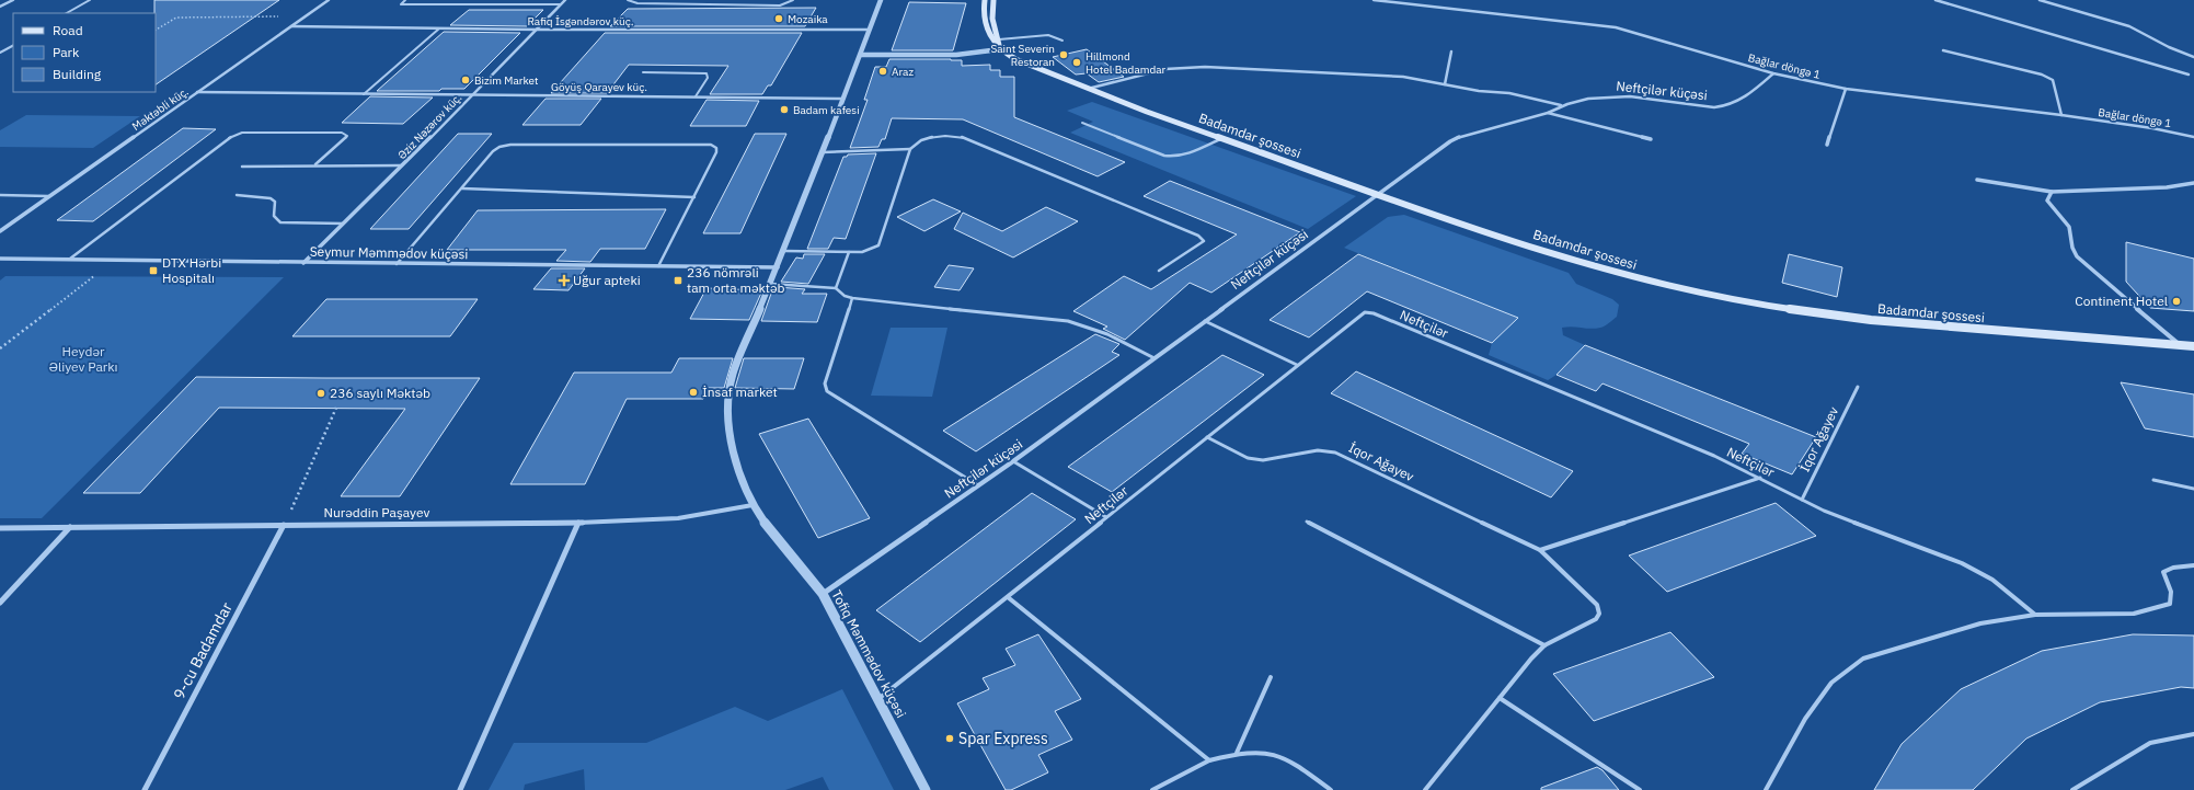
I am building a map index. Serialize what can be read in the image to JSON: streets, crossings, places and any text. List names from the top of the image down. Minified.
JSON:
{"streets":{"main road":["Badamdar şossesi"],"street":["Rafiq İsgəndərov küç.","Bağlar döngə 1","Göyüş Qarayev küç.","Neftçilər küçəsi","Məktəbli küç.","Əziz Nəzərov küç.","Seymur Məmmədov küçəsi","Nurəddin Paşayev","9-cu Badamdar","Tofiq Məmmədov küçəsi"],"lane":["Neftçilər","İqor Ağayev"]},"crossings":[["Rafiq İsgəndərov küç.","Məktəbli küç."],["Rafiq İsgəndərov küç.","Əziz Nəzərov küç."],["Rafiq İsgəndərov küç.","Tofiq Məmmədov küçəsi"],["Bağlar döngə 1","Neftçilər küçəsi"],["Göyüş Qarayev küç.","Məktəbli küç."],["Göyüş Qarayev küç.","Əziz Nəzərov küç."],["Göyüş Qarayev küç.","Tofiq Məmmədov küçəsi"],["Neftçilər küçəsi","Badamdar şossesi"],["Neftçilər küçəsi","Tofiq Məmmədov küçəsi"],["Əziz Nəzərov küç.","Seymur Məmmədov küçəsi"],["Seymur Məmmədov küçəsi","Tofiq Məmmədov küçəsi"],["Neftçilər","İqor Ağayev"],["Neftçilər","Tofiq Məmmədov küçəsi"],["Nurəddin Paşayev","9-cu Badamdar"],["Nurəddin Paşayev","Tofiq Məmmədov küçəsi"]],"parks":["Heydər Əliyev Parkı"],"places":{"other":["Mozaika","Saint Severin Restoran","Hillmond Hotel Badamdar","Araz","Bizim Market","Badam kafesi","Continent Hotel","İnsaf market","236 saylı Məktəb","Spar Express"],"transit":["DTX Hərbi Hospitalı","236 nömrəli tam orta məktəb"],"health":["Uğur apteki"]},"legend":["Road","Park","Building"]}
